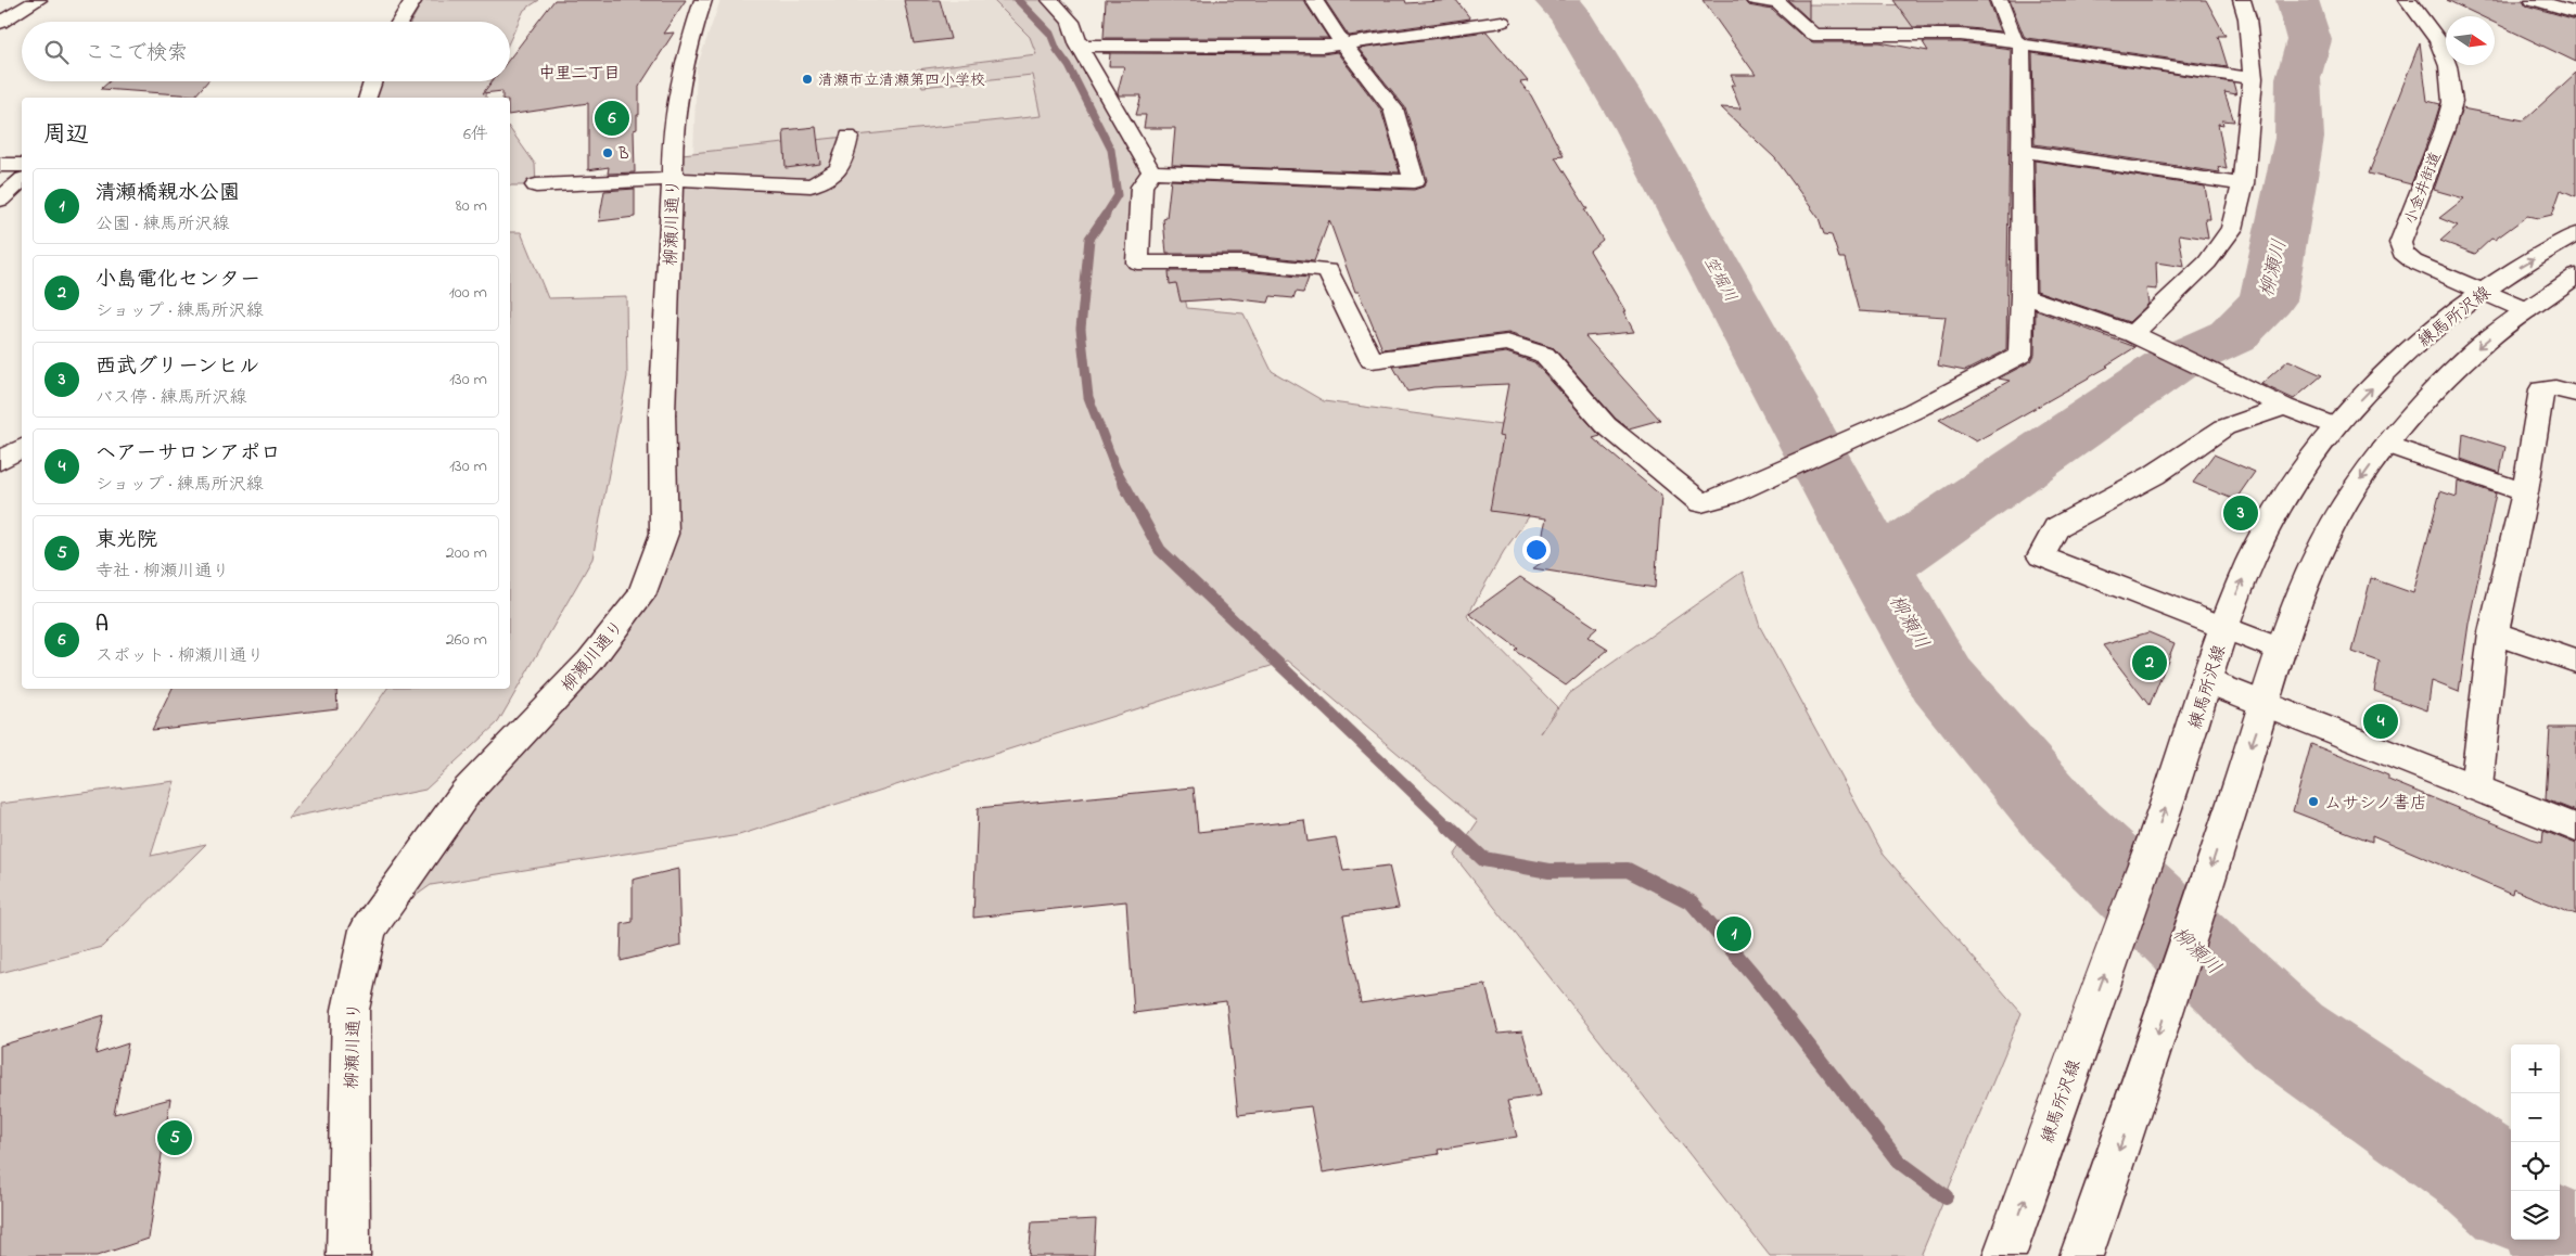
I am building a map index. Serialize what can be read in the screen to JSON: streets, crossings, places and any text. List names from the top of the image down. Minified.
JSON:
{"streets":{"street":["小金井街道","柳瀬川通り","練馬所沢線"]},"crossings":[["小金井街道","練馬所沢線"]],"districts":["中里二丁目"],"water":["柳瀬川","空堀川"],"places":["清瀬市立清瀬第四小学校","B","ムサシノ書店"],"north":"right","page":{"search":"ここで検索","heading":["周辺","6件"],"pins":["6","3","2","4","1","5"],"list":[{"mark":"1","name":"清瀬橋親水公園","note":"公園 · 練馬所沢線","value":"80 m"},{"mark":"2","name":"小島電化センター","note":"ショップ · 練馬所沢線","value":"100 m"},{"mark":"3","name":"西武グリーンヒル","note":"バス停 · 練馬所沢線","value":"130 m"},{"mark":"4","name":"ヘアーサロンアポロ","note":"ショップ · 練馬所沢線","value":"130 m"},{"mark":"5","name":"東光院","note":"寺社 · 柳瀬川通り","value":"200 m"},{"mark":"6","name":"A","note":"スポット · 柳瀬川通り","value":"260 m"}],"map_buttons":["+","−"]}}
